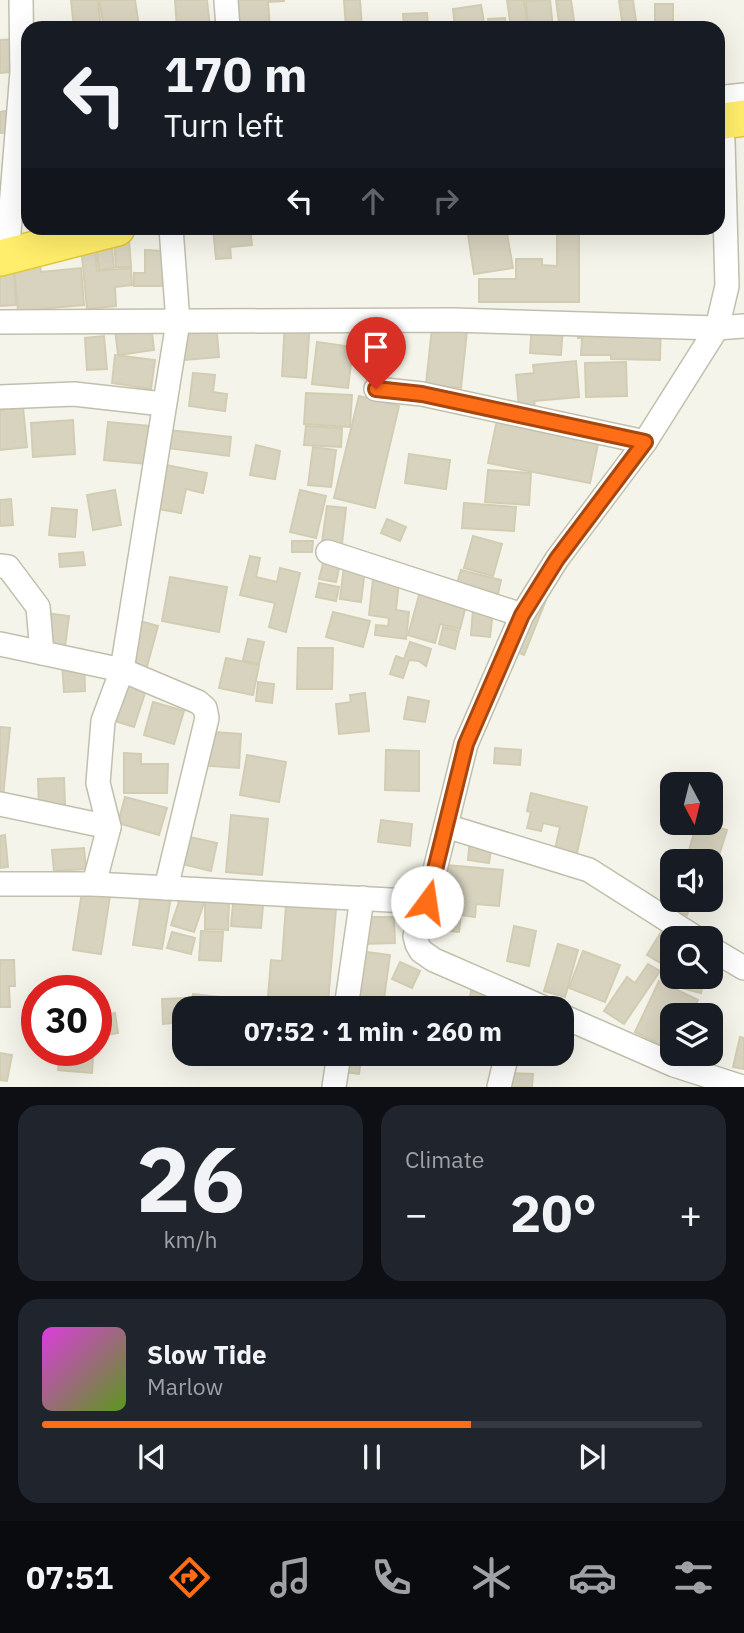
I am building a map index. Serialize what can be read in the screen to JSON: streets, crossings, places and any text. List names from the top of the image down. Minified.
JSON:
{"north":"bottom","page":{"turn":["170 m","Turn left"],"limit":"30","trip":"07:52 · 1 min · 260 m","tile":[["26","km/h"],"Climate"],"heat":["−","20°","+"],"song":["Slow Tide","Marlow"],"tabs":"07:51"}}
